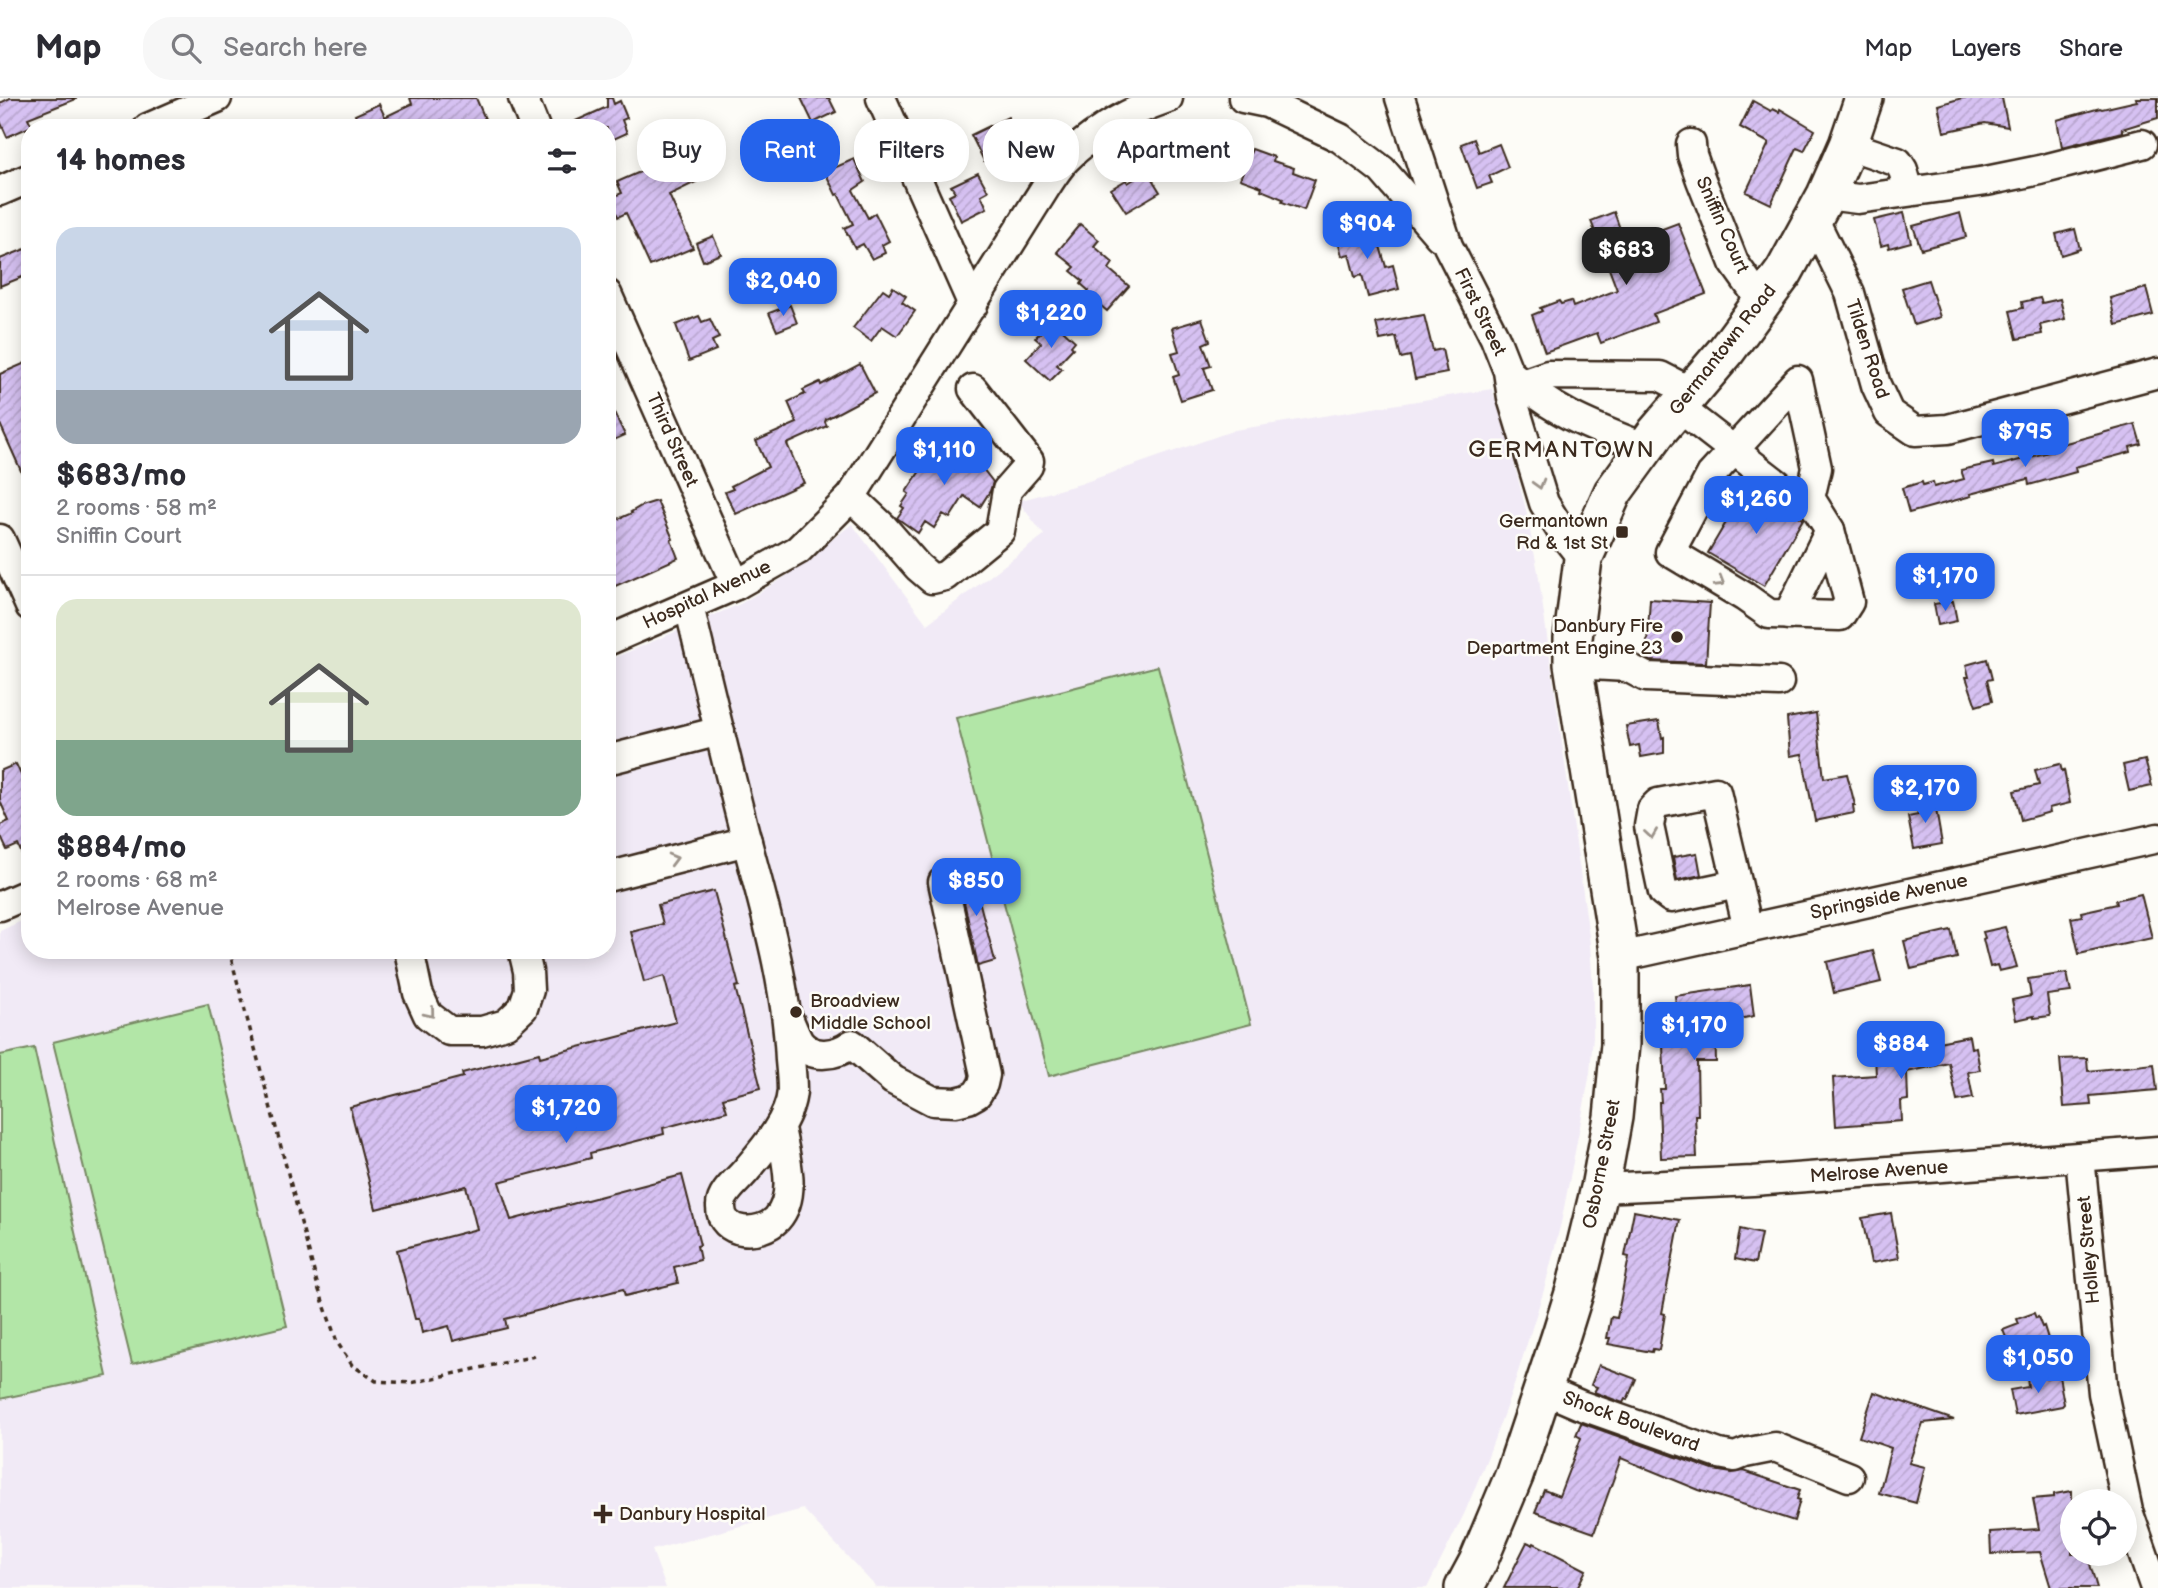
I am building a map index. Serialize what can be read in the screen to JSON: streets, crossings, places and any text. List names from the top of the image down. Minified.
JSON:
{"streets":{"main road":["Germantown Road","Osborne Street"],"street":["Sniffin Court","First Street","Tilden Road","Third Street","Hospital Avenue","Springside Avenue","Melrose Avenue","Holley Street","Shock Boulevard"]},"crossings":[["Sniffin Court","Germantown Road"],["First Street","Germantown Road"],["Tilden Road","Germantown Road"],["Germantown Road","Osborne Street"],["Third Street","Hospital Avenue"],["Springside Avenue","Osborne Street"],["Osborne Street","Melrose Avenue"],["Osborne Street","Shock Boulevard"],["Melrose Avenue","Holley Street"]],"one_way":["First Street"],"districts":["GERMANTOWN"],"places":{"transit":["Germantown Rd & 1st St"],"other":["Danbury Fire Department Engine 23","Broadview Middle School"],"health":["Danbury Hospital"]},"page":{"header":"Map","search":"Search here","nav":["Map","Layers","Share"],"chip":["Buy","Rent","Filters","New","Apartment"],"heading":"14 homes","price":["$904","$683","$2,040","$1,220","$795","$1,110","$1,260","$1,170","$2,170","$850","$1,170","$884","$1,720","$1,050"],"list":[{"name":"$683/mo","note":"2 rooms · 58 m² · Sniffin Court"},{"name":"$884/mo","note":"2 rooms · 68 m² · Melrose Avenue"}]}}
